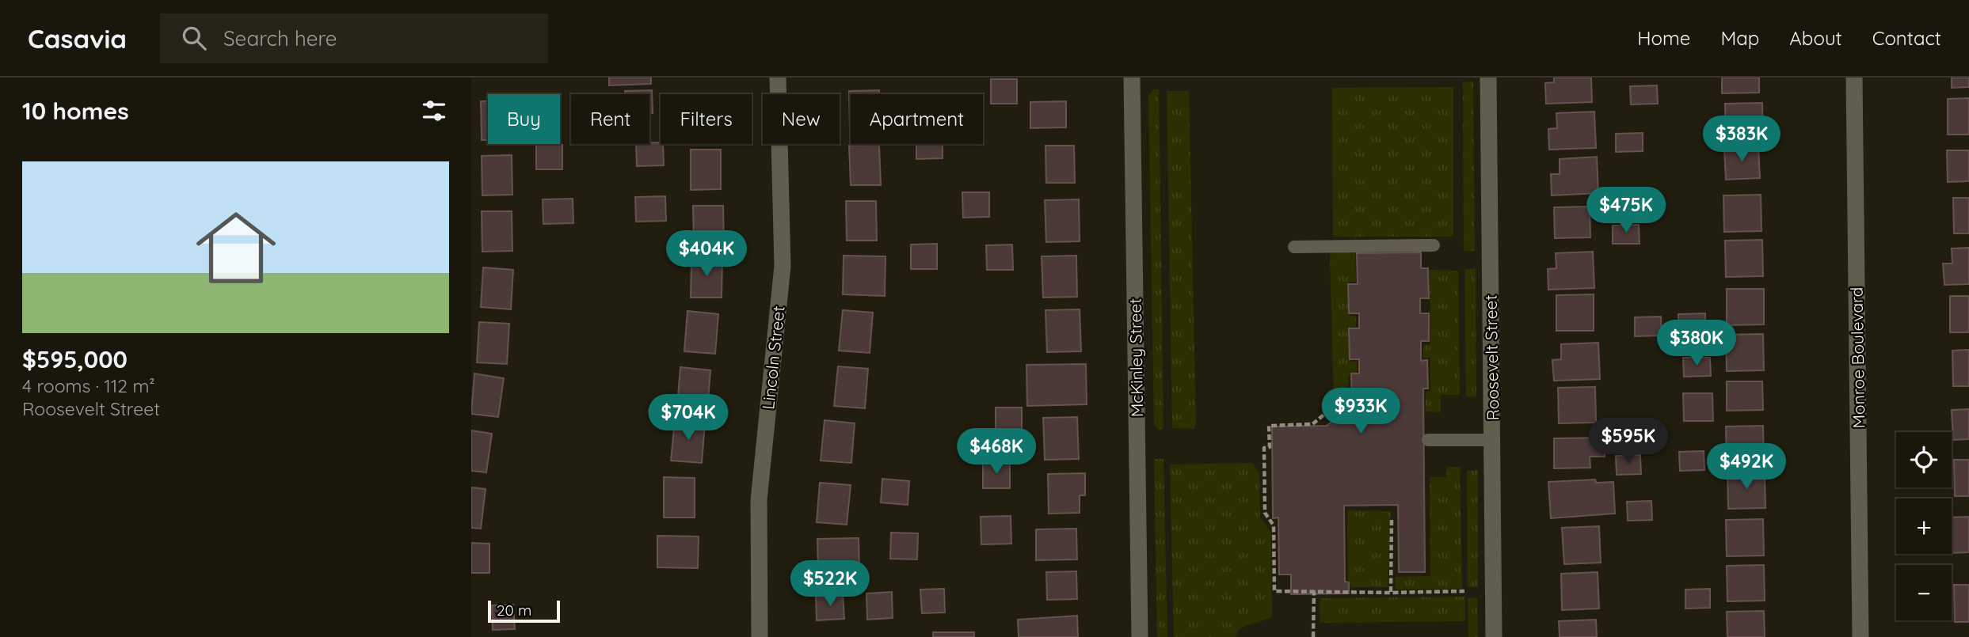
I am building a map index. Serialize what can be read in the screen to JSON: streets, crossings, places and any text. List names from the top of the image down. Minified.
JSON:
{"streets":{"street":["Lincoln Street","McKinley Street","Roosevelt Street","Monroe Boulevard"]},"scale_bar":"20 m","page":{"header":"Casavia","search":"Search here","nav":["Home","Map","About","Contact"],"heading":"10 homes","chip":["Buy","Rent","Filters","New","Apartment"],"price":["$383K","$475K","$404K","$380K","$933K","$704K","$595K","$468K","$492K","$522K"],"list":[{"name":"$595,000","note":"4 rooms · 112 m² · Roosevelt Street"}],"map_buttons":["+","−"],"scale":"20 m"}}
